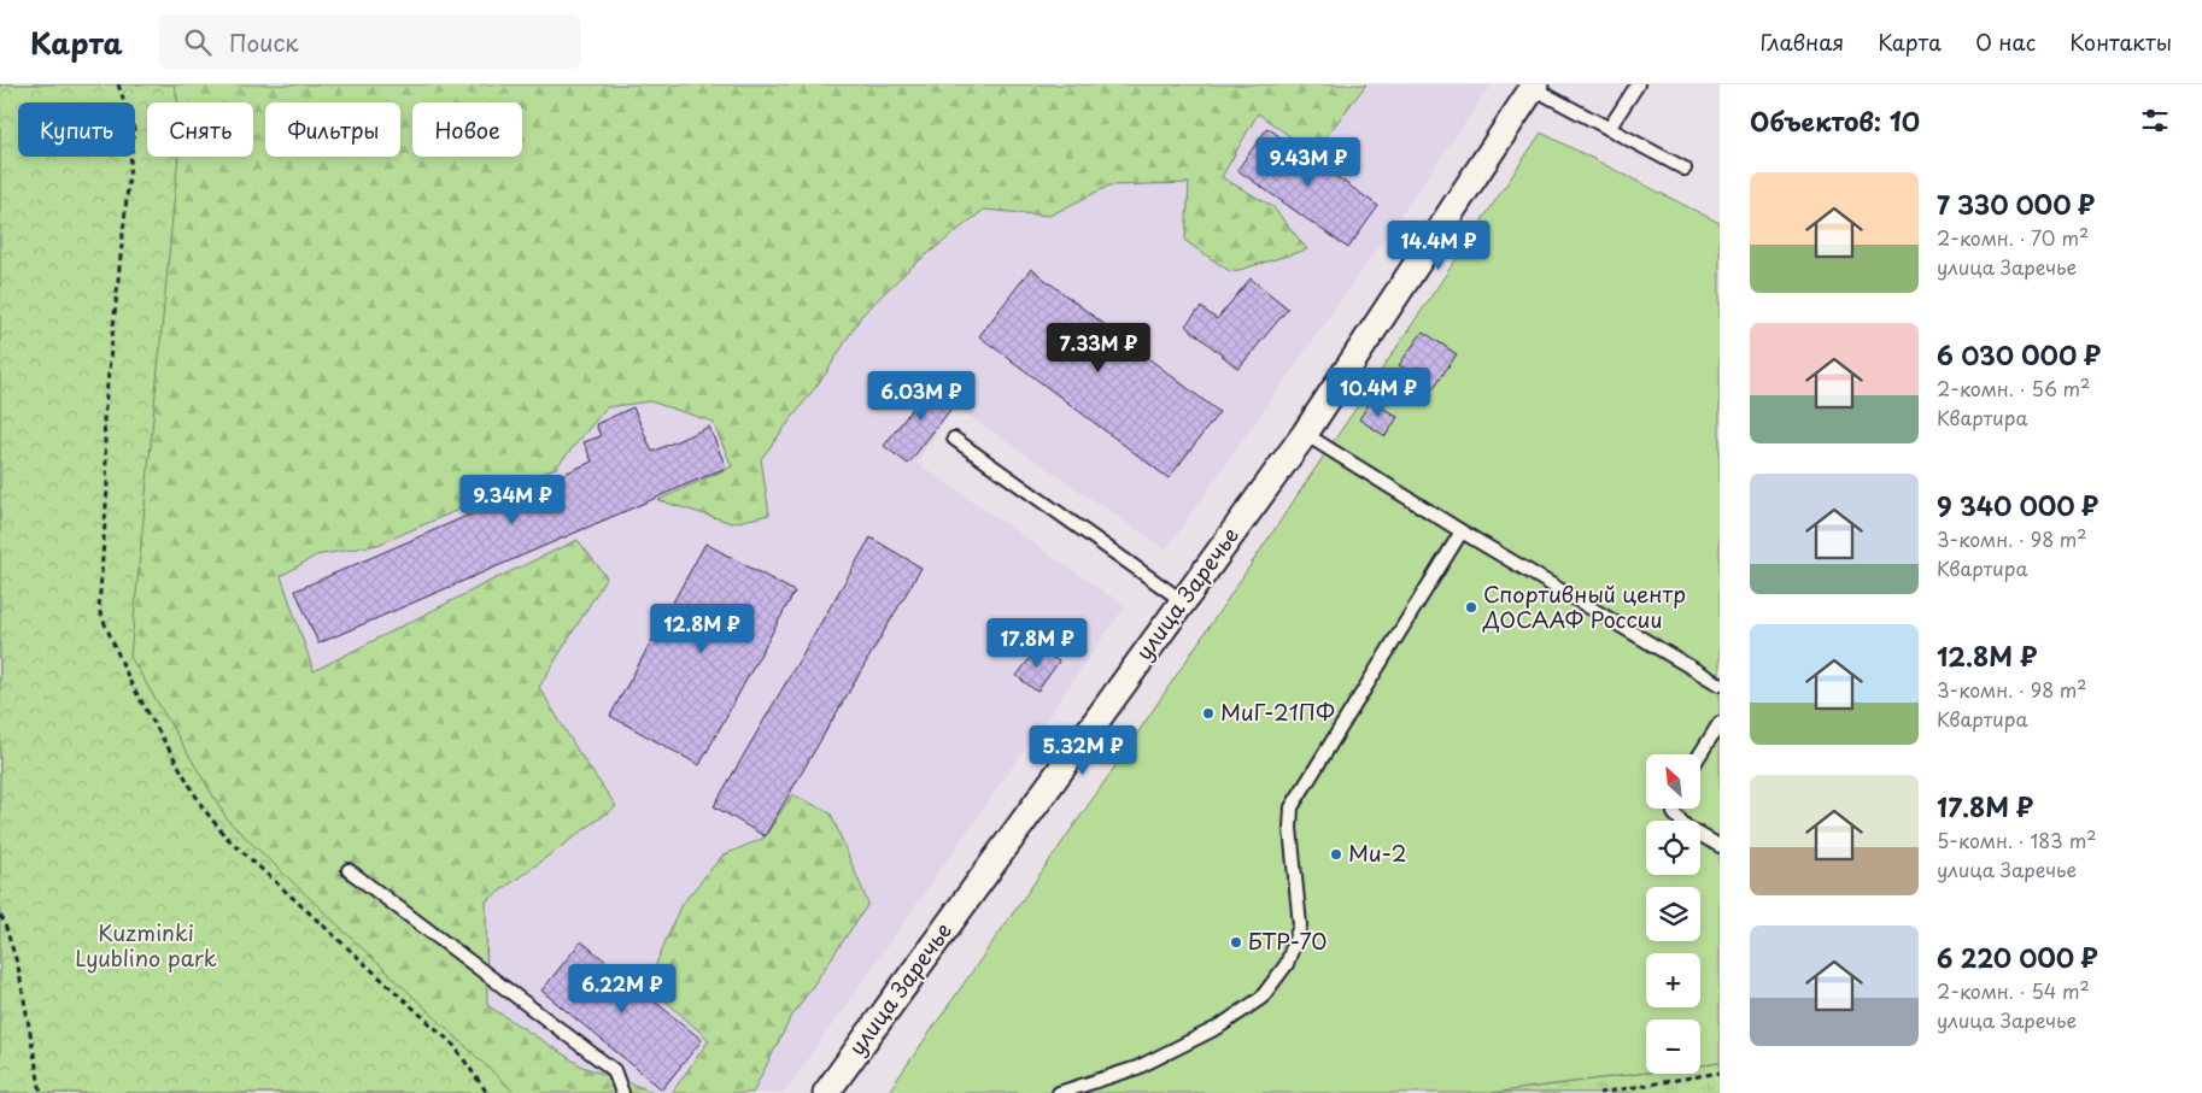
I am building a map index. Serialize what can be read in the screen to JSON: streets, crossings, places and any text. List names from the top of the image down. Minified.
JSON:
{"streets":{"street":["улица Заречье"]},"parks":["Kuzminki Lyublino park"],"places":["Спортивный центр ДОСААФ России","МиГ-21ПФ","Ми-2","БТР-70"],"north":"top left","page":{"header":"Карта","search":"Поиск","nav":["Главная","Карта","О нас","Контакты"],"heading":"Объектов: 10","chip":["Купить","Снять","Фильтры","Новое"],"price":["9.43M ₽","14.4M ₽","7.33M ₽","10.4M ₽","6.03M ₽","9.34M ₽","12.8M ₽","17.8M ₽","5.32M ₽","6.22M ₽"],"list":[{"name":"7 330 000 ₽","note":"2-комн. · 70 m² · улица Заречье"},{"name":"6 030 000 ₽","note":"2-комн. · 56 m² · Квартира"},{"name":"9 340 000 ₽","note":"3-комн. · 98 m² · Квартира"},{"name":"12.8M ₽","note":"3-комн. · 98 m² · Квартира"},{"name":"17.8M ₽","note":"5-комн. · 183 m² · улица Заречье"},{"name":"6 220 000 ₽","note":"2-комн. · 54 m² · улица Заречье"}],"map_buttons":["+","−"]}}
